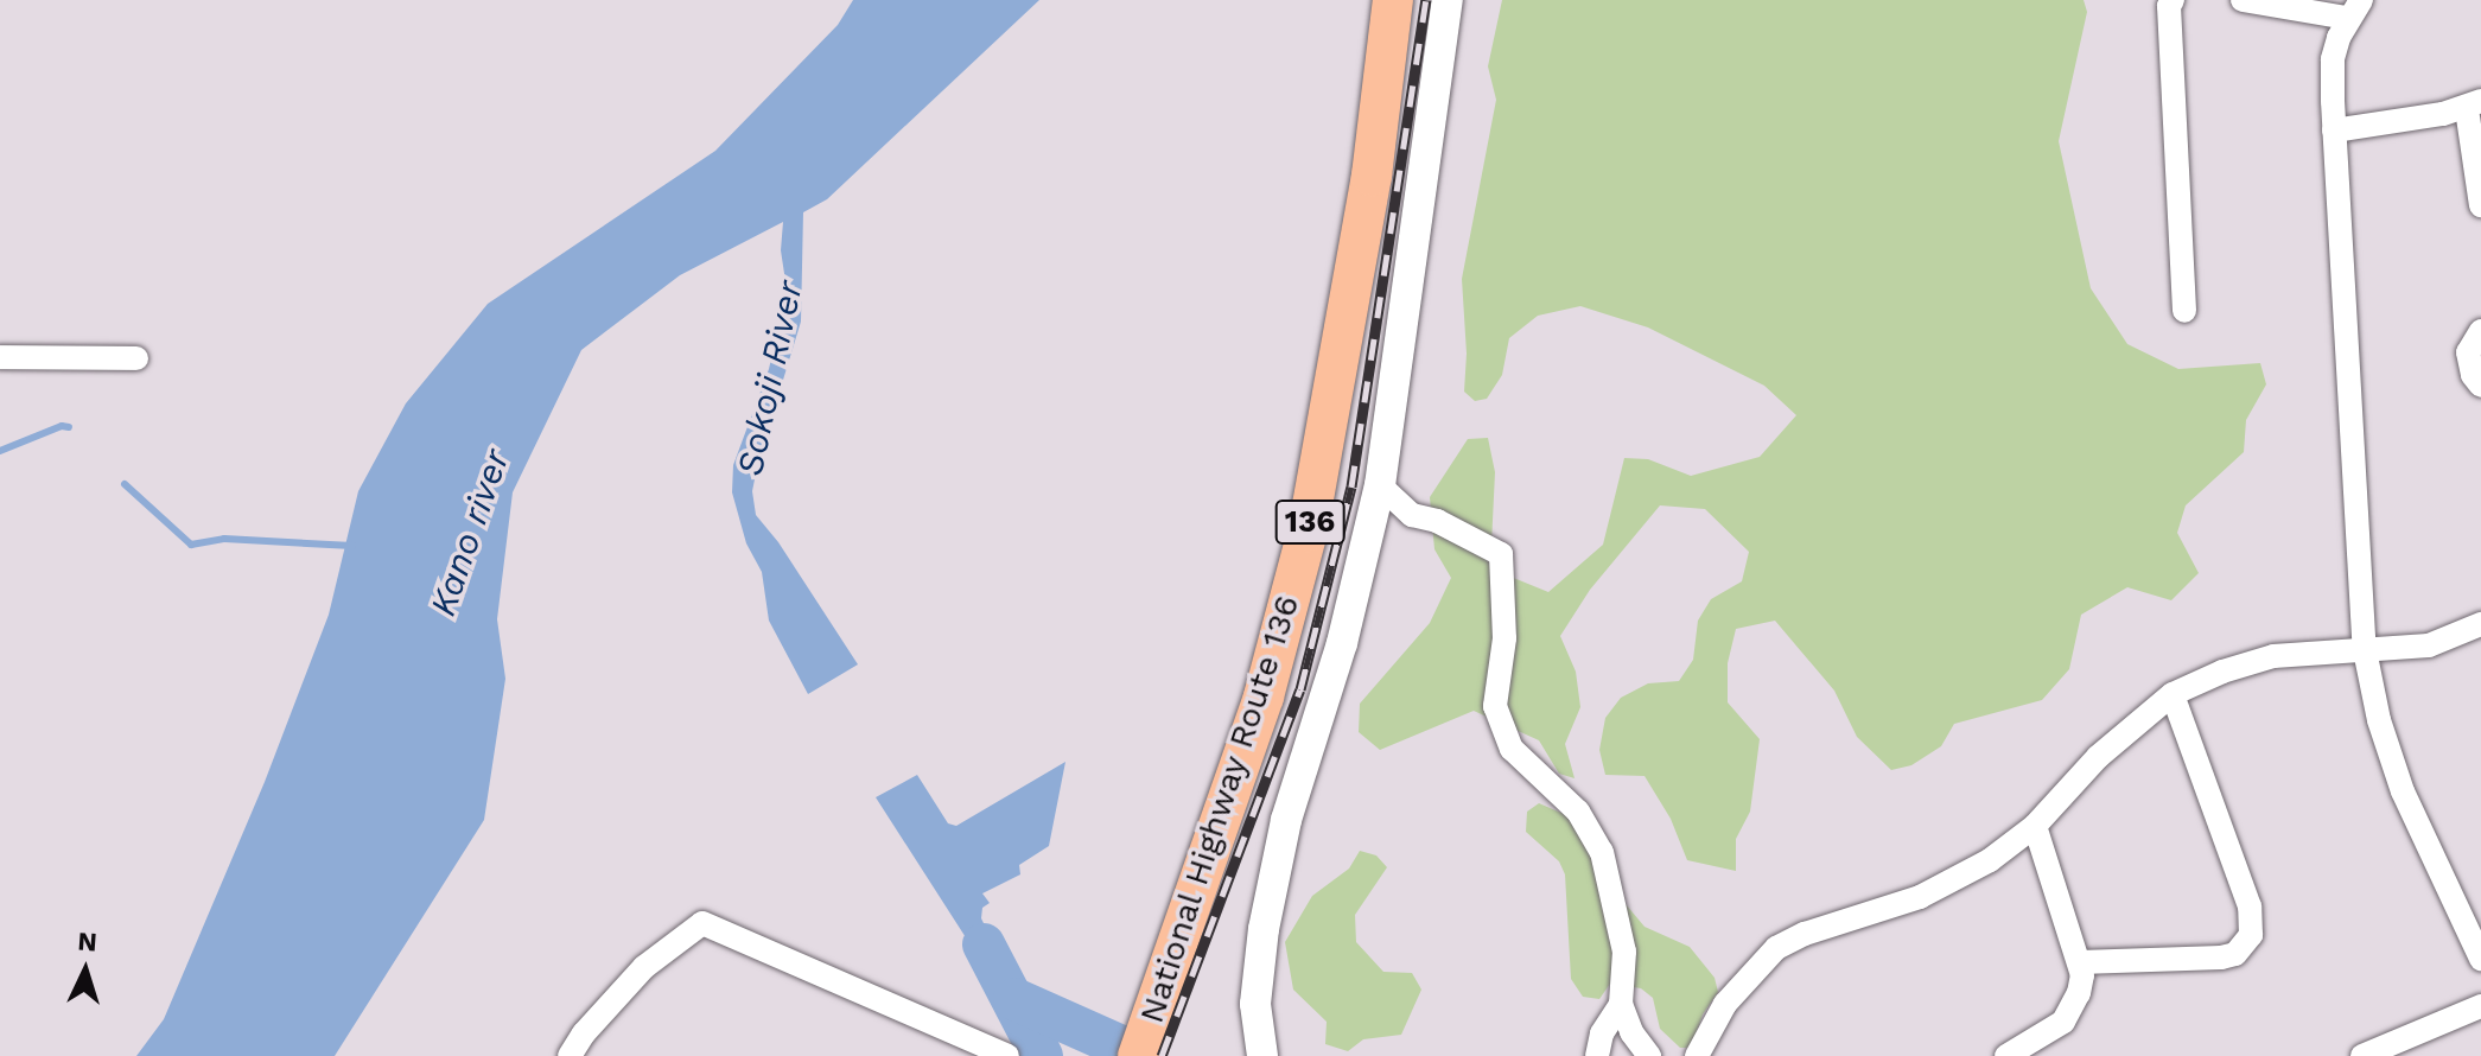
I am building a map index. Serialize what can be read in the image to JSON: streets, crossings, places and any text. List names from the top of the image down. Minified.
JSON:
{"streets":{"highway":["136","National Highway Route 136"]},"water":["Sokoji River","Kano river"],"north":"top"}
